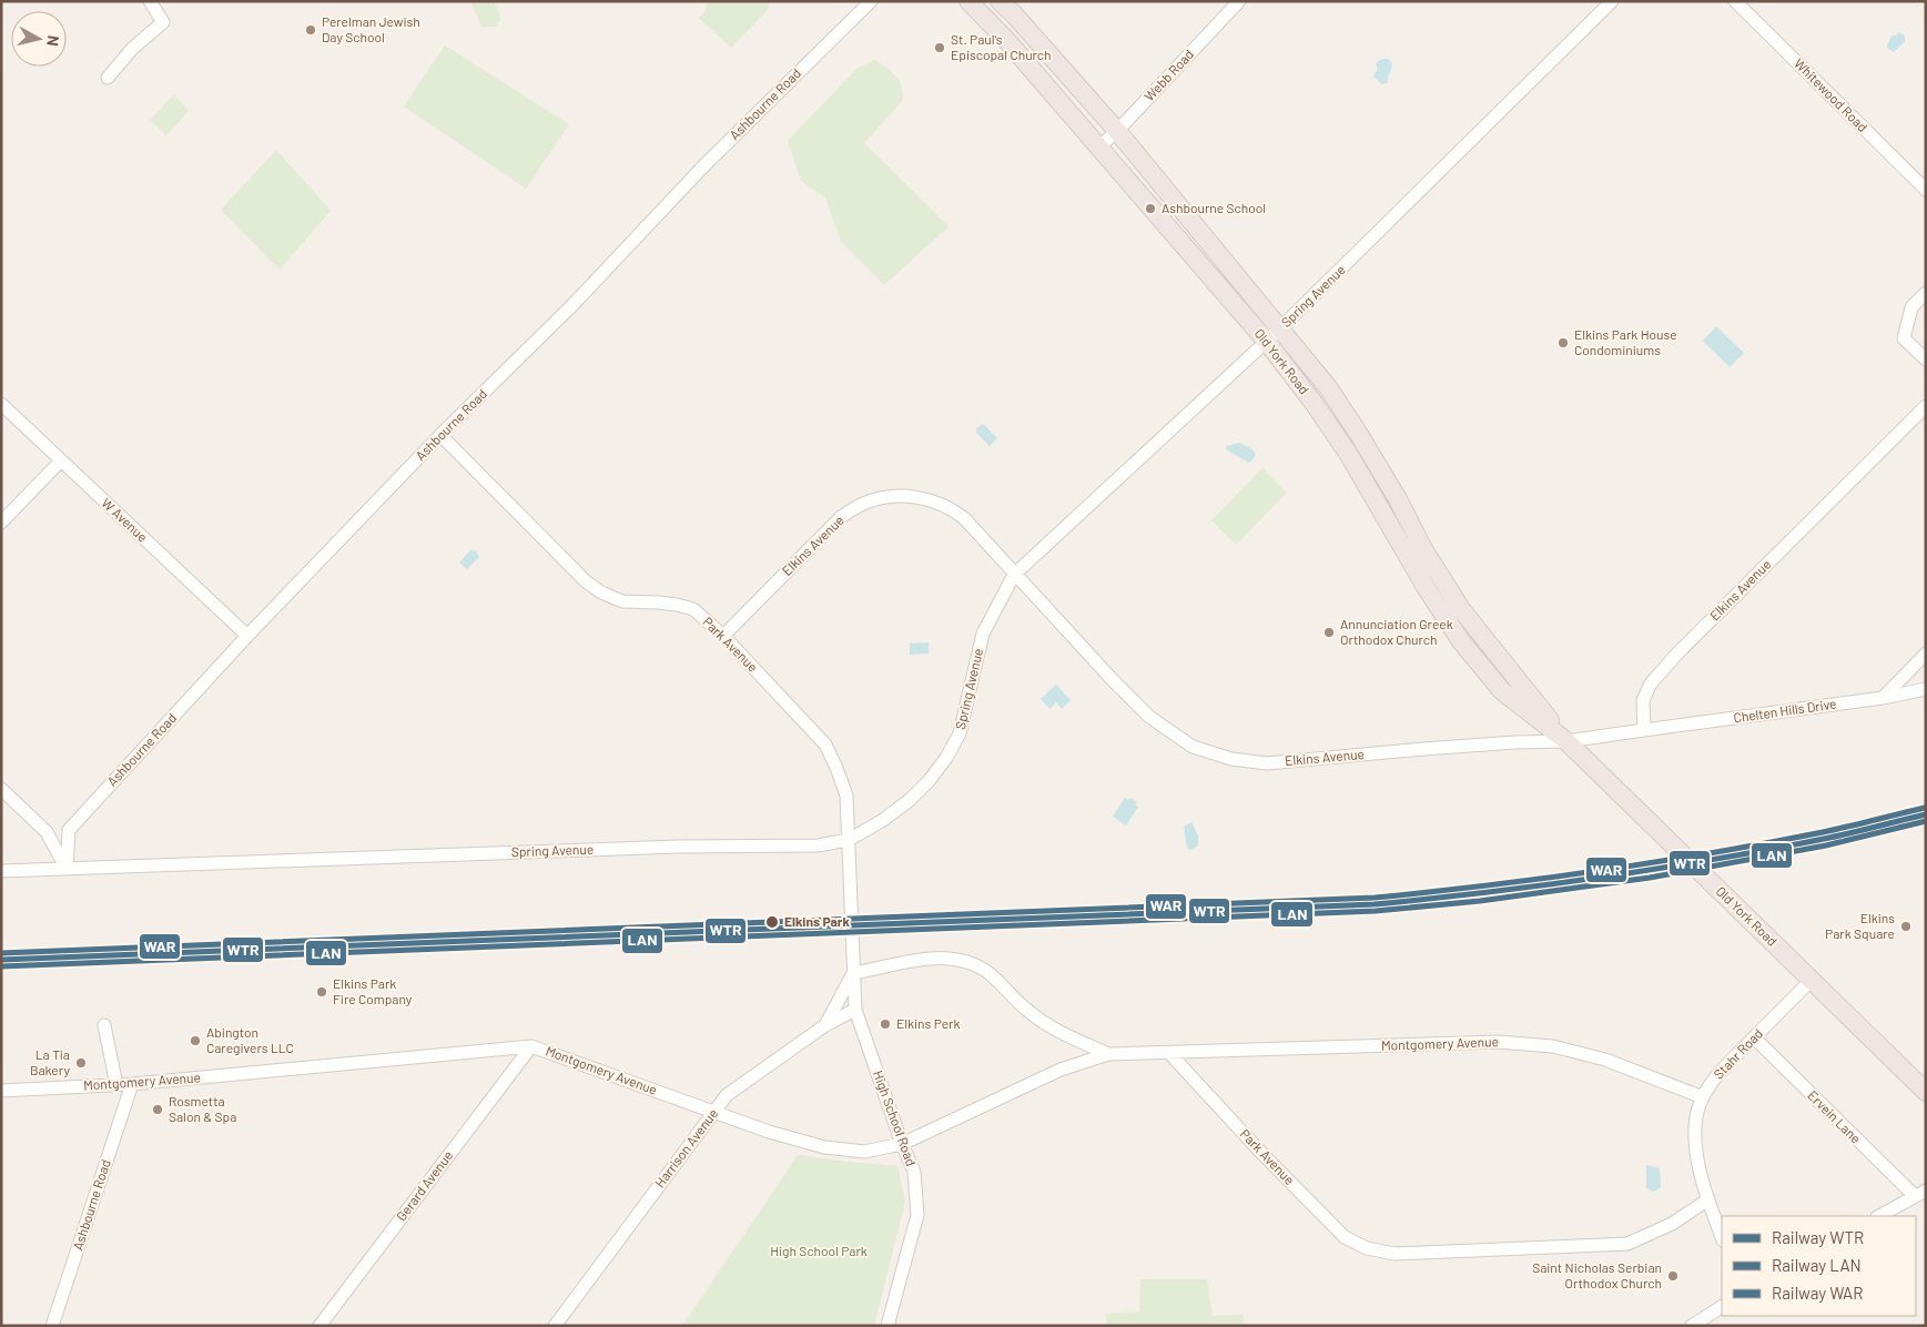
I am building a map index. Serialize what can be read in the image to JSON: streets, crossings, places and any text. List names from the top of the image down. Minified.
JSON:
{"streets":{"highway":["Old York Road"],"street":["Webb Road","Whitewood Road","Ashbourne Road","Spring Avenue","W Avenue","Elkins Avenue","Park Avenue","Chelten Hills Drive","Montgomery Avenue","Stahr Road","Ervein Lane","High School Road","Harrison Avenue","Gerard Avenue"]},"crossings":[["Webb Road","Old York Road"],["Ashbourne Road","Spring Avenue"],["Ashbourne Road","W Avenue"],["Ashbourne Road","Park Avenue"],["Ashbourne Road","Montgomery Avenue"],["Spring Avenue","Old York Road"],["Spring Avenue","Elkins Avenue"],["Spring Avenue","Park Avenue"],["Old York Road","Elkins Avenue"],["Old York Road","Stahr Road"],["Elkins Avenue","Park Avenue"],["Elkins Avenue","Chelten Hills Drive"],["Park Avenue","Montgomery Avenue"],["Park Avenue","Stahr Road"],["Park Avenue","High School Road"],["Park Avenue","Harrison Avenue"],["Montgomery Avenue","Stahr Road"],["Montgomery Avenue","High School Road"],["Montgomery Avenue","Harrison Avenue"],["Montgomery Avenue","Gerard Avenue"],["Stahr Road","Ervein Lane"],["High School Road","Harrison Avenue"]],"parks":["High School Park"],"places":["Perelman Jewish Day School","St. Paul's Episcopal Church","Ashbourne School","Elkins Park House Condominiums","Annunciation Greek Orthodox Church","Elkins Park","Elkins Park Square","Elkins Park Fire Company","Elkins Perk","Abington Caregivers LLC","La Tia Bakery","Rosmetta Salon & Spa","Saint Nicholas Serbian Orthodox Church"],"lines":["rail line WAR","rail line WTR","rail line LAN"],"legend":["Railway WTR","Railway LAN","Railway WAR"],"north":"right"}
